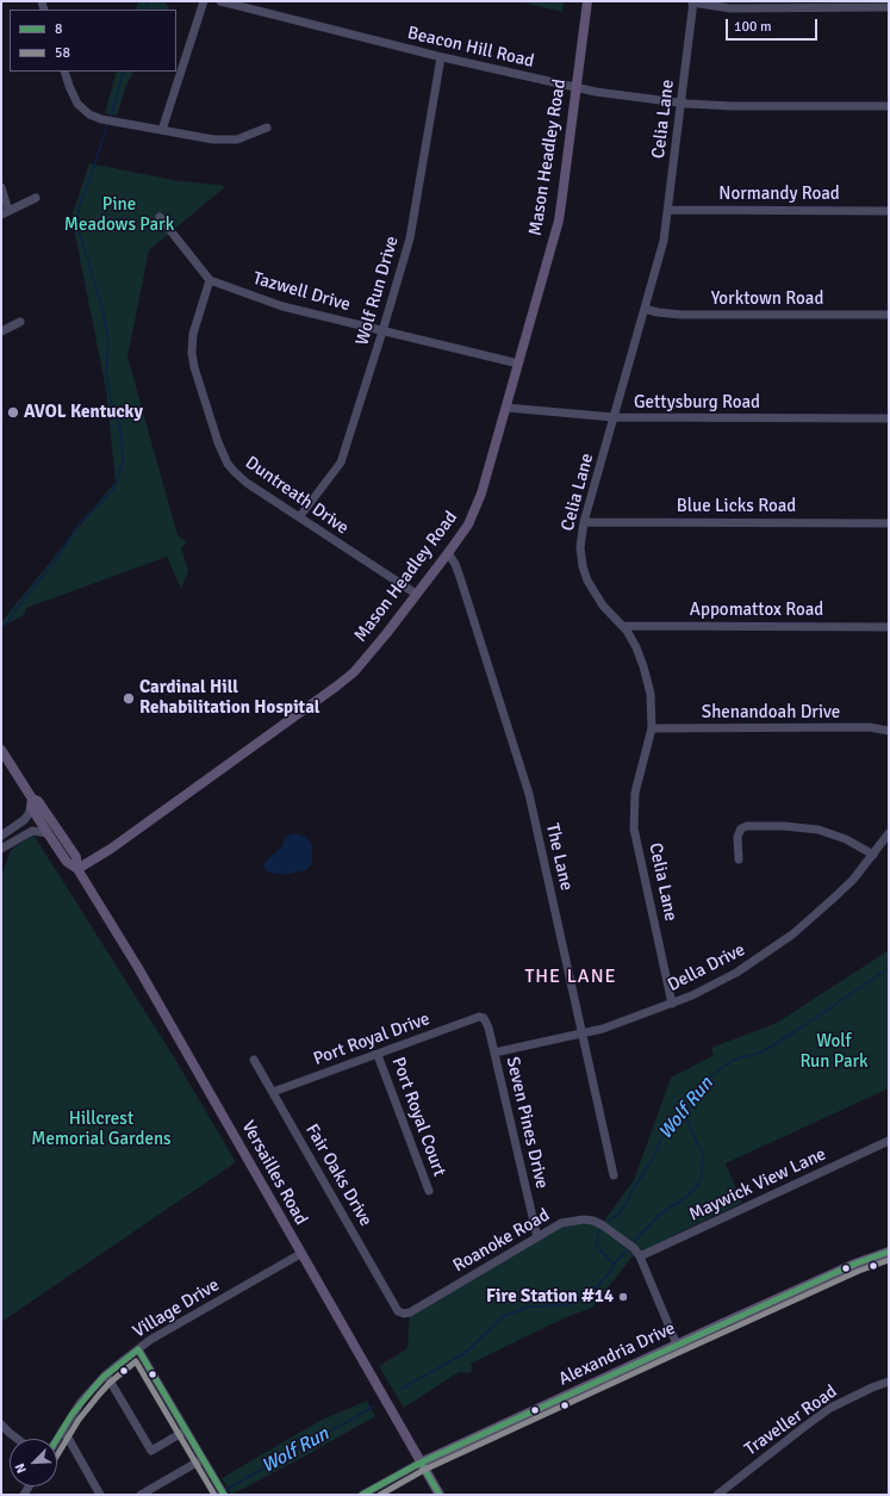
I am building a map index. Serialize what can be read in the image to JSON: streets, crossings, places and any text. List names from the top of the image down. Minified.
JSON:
{"streets":{"main road":["Mason Headley Road","Versailles Road","Alexandria Drive"],"street":["Beacon Hill Road","Celia Lane","Normandy Road","Wolf Run Drive","Tazwell Drive","Yorktown Road","Gettysburg Road","Duntreath Drive","Blue Licks Road","Appomattox Road","Shenandoah Drive","The Lane","Della Drive","Port Royal Drive","Port Royal Court","Seven Pines Drive","Fair Oaks Drive","Maywick View Lane","Roanoke Road","Village Drive","Traveller Road"]},"crossings":[["Beacon Hill Road","Celia Lane"],["Beacon Hill Road","Mason Headley Road"],["Beacon Hill Road","Wolf Run Drive"],["Celia Lane","Normandy Road"],["Celia Lane","Yorktown Road"],["Celia Lane","Gettysburg Road"],["Celia Lane","Blue Licks Road"],["Celia Lane","Appomattox Road"],["Celia Lane","Shenandoah Drive"],["Celia Lane","Della Drive"],["Mason Headley Road","Tazwell Drive"],["Mason Headley Road","Gettysburg Road"],["Mason Headley Road","Duntreath Drive"],["Mason Headley Road","The Lane"],["Mason Headley Road","Versailles Road"],["Wolf Run Drive","Tazwell Drive"],["Wolf Run Drive","Duntreath Drive"],["Tazwell Drive","Duntreath Drive"],["The Lane","Della Drive"],["Della Drive","Seven Pines Drive"],["Port Royal Drive","Port Royal Court"],["Port Royal Drive","Seven Pines Drive"],["Port Royal Drive","Fair Oaks Drive"],["Seven Pines Drive","Roanoke Road"],["Versailles Road","Village Drive"],["Versailles Road","Alexandria Drive"],["Fair Oaks Drive","Roanoke Road"],["Maywick View Lane","Roanoke Road"],["Roanoke Road","Alexandria Drive"]],"districts":["THE LANE"],"water":["Wolf Run"],"parks":["Pine Meadows Park","Wolf Run Park","Hillcrest Memorial Gardens"],"places":["AVOL Kentucky","Cardinal Hill Rehabilitation Hospital","Fire Station #14"],"lines":["transit line 8","transit line 58"],"legend":["8","58"],"scale_bar":"100 m","north":"bottom left"}
